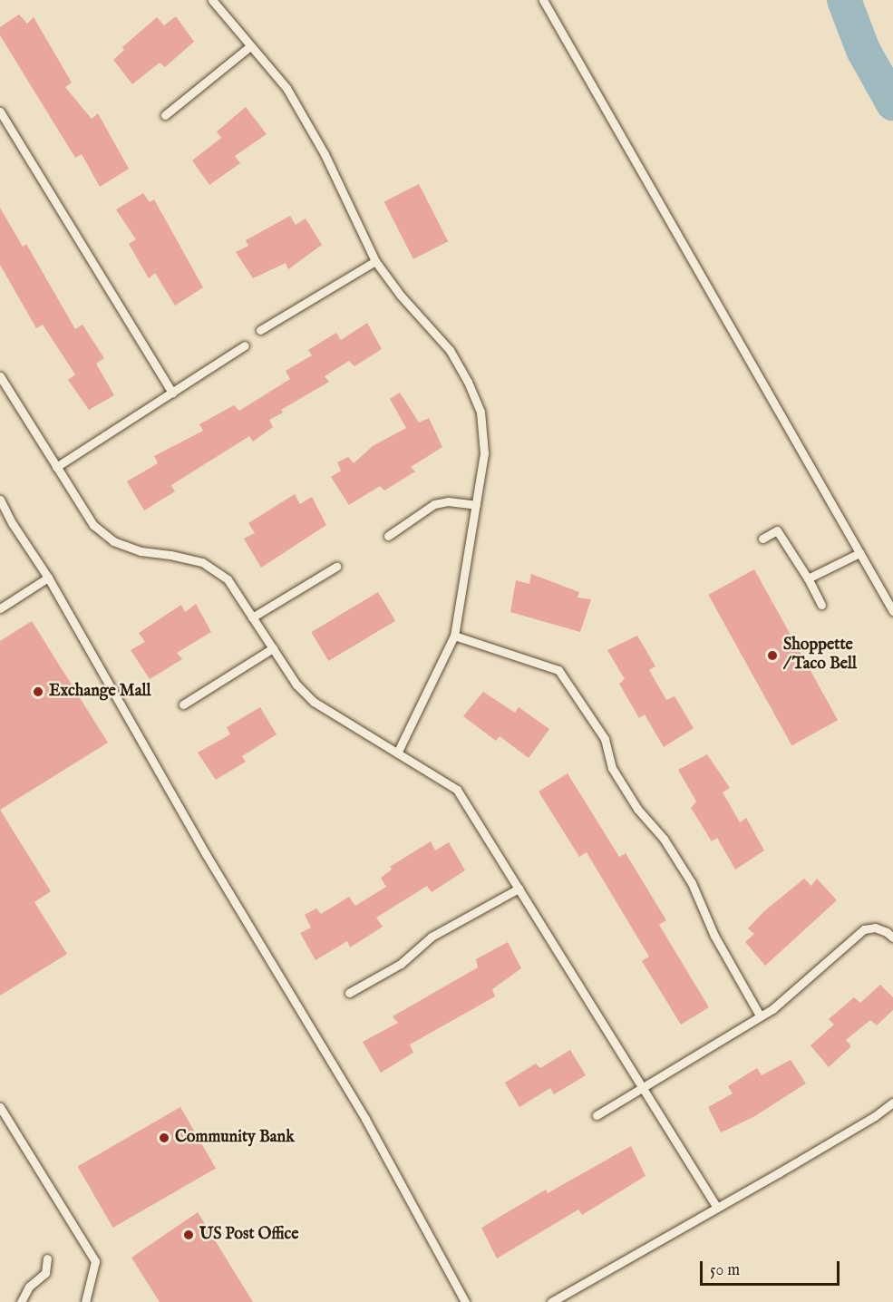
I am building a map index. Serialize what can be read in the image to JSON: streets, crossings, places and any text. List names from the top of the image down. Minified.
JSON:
{"places":["Shoppette / Taco Bell","Exchange Mall","Community Bank","US Post Office"],"scale_bar":"50 m"}
